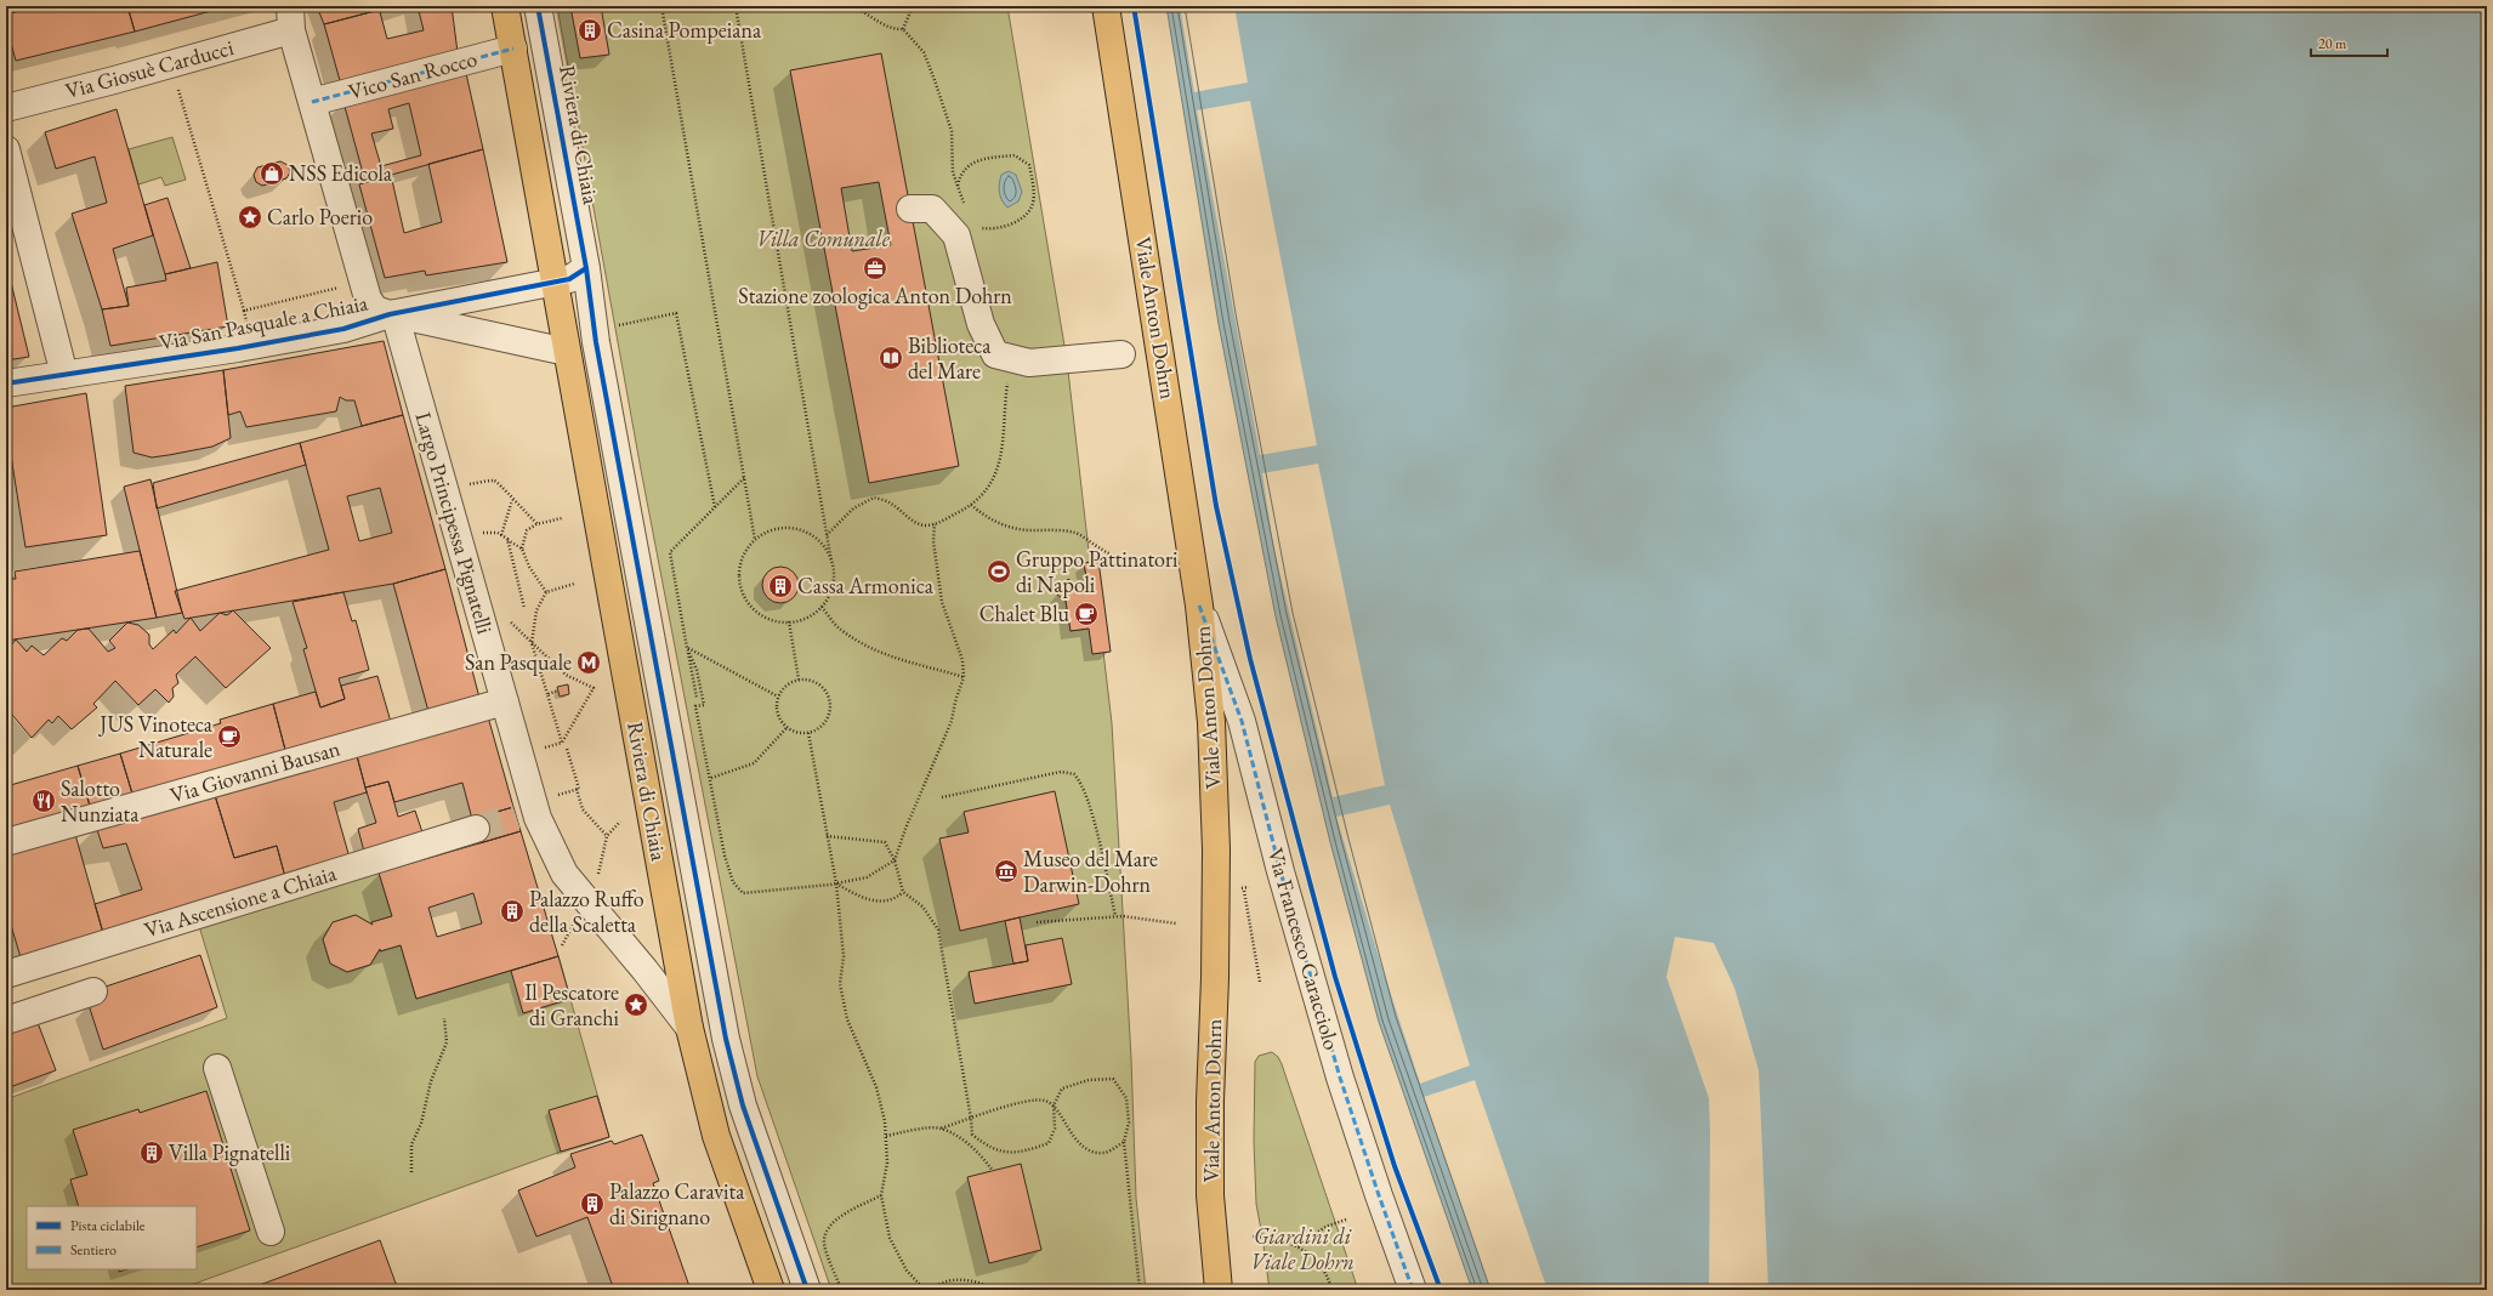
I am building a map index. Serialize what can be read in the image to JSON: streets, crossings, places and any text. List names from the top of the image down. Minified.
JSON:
{"streets":{"main road":["Riviera di Chiaia","Viale Anton Dohrn"],"street":["Via Giosuè Carducci","Vico San Rocco","Via San Pasquale a Chiaia","Largo Principessa Pignatelli","Via Giovanni Bausan","Via Ascensione a Chiaia","Via Francesco Caracciolo"]},"crossings":[["Vico San Rocco","Riviera di Chiaia"],["Riviera di Chiaia","Via San Pasquale a Chiaia"],["Riviera di Chiaia","Largo Principessa Pignatelli"],["Viale Anton Dohrn","Via Francesco Caracciolo"],["Via San Pasquale a Chiaia","Largo Principessa Pignatelli"],["Largo Principessa Pignatelli","Via Giovanni Bausan"]],"parks":["Villa Comunale","Giardini di Viale Dohrn"],"places":{"building":["Casina Pompeiana","Cassa Armonica","Palazzo Ruffo della Scaletta","Villa Pignatelli","Palazzo Caravita di Sirignano"],"shop":["NSS Edicola"],"place":["Carlo Poerio","Il Pescatore di Granchi"],"office":["Stazione zoologica Anton Dohrn"],"library":["Biblioteca del Mare"],"sports":["Gruppo Pattinatori di Napoli"],"cafe":["Chalet Blu","JUS Vinoteca Naturale"],"metro station":["San Pasquale"],"restaurant":["Salotto Nunziata"],"museum":["Museo del Mare Darwin-Dohrn"]},"legend":["Pista ciclabile","Sentiero"],"scale_bar":"20 m"}
